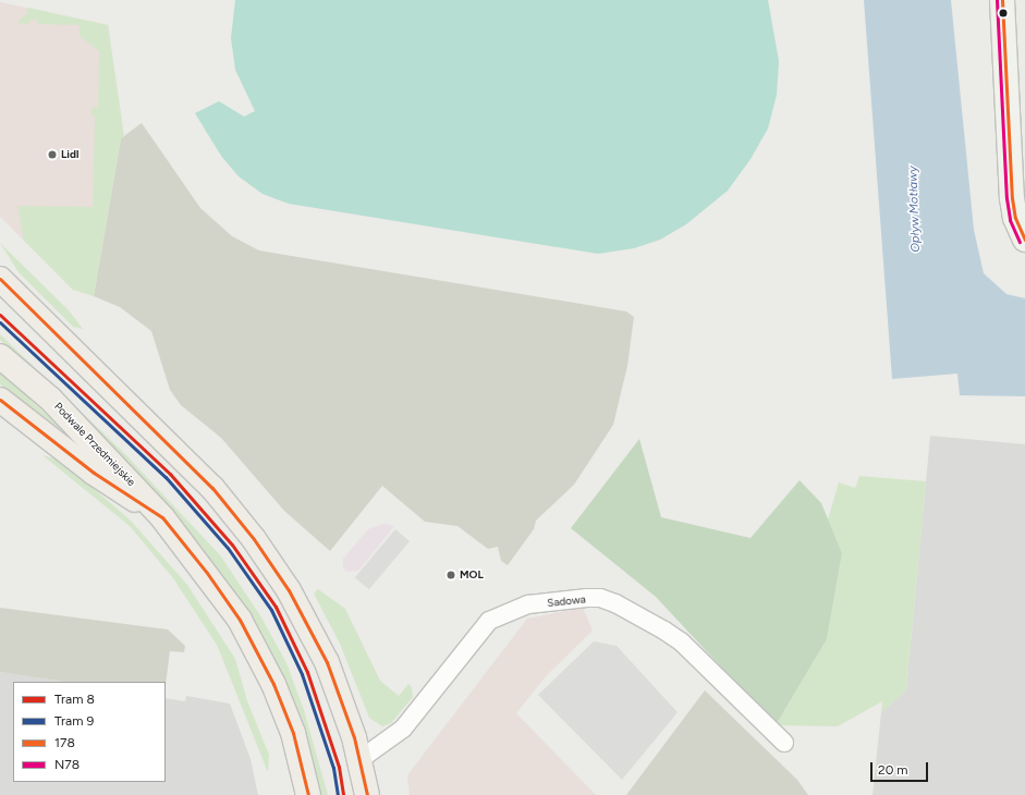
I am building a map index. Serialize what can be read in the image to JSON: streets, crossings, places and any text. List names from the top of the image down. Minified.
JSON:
{"streets":{"main road":["Podwale Przedmiejskie"],"street":["Sadowa"]},"water":["Opływ Motławy"],"places":["Lidl","MOL"],"lines":["transit line 178","transit line N78","tram line 8","tram line 9"],"legend":["Tram 8","Tram 9","178","N78"],"scale_bar":"20 m"}
